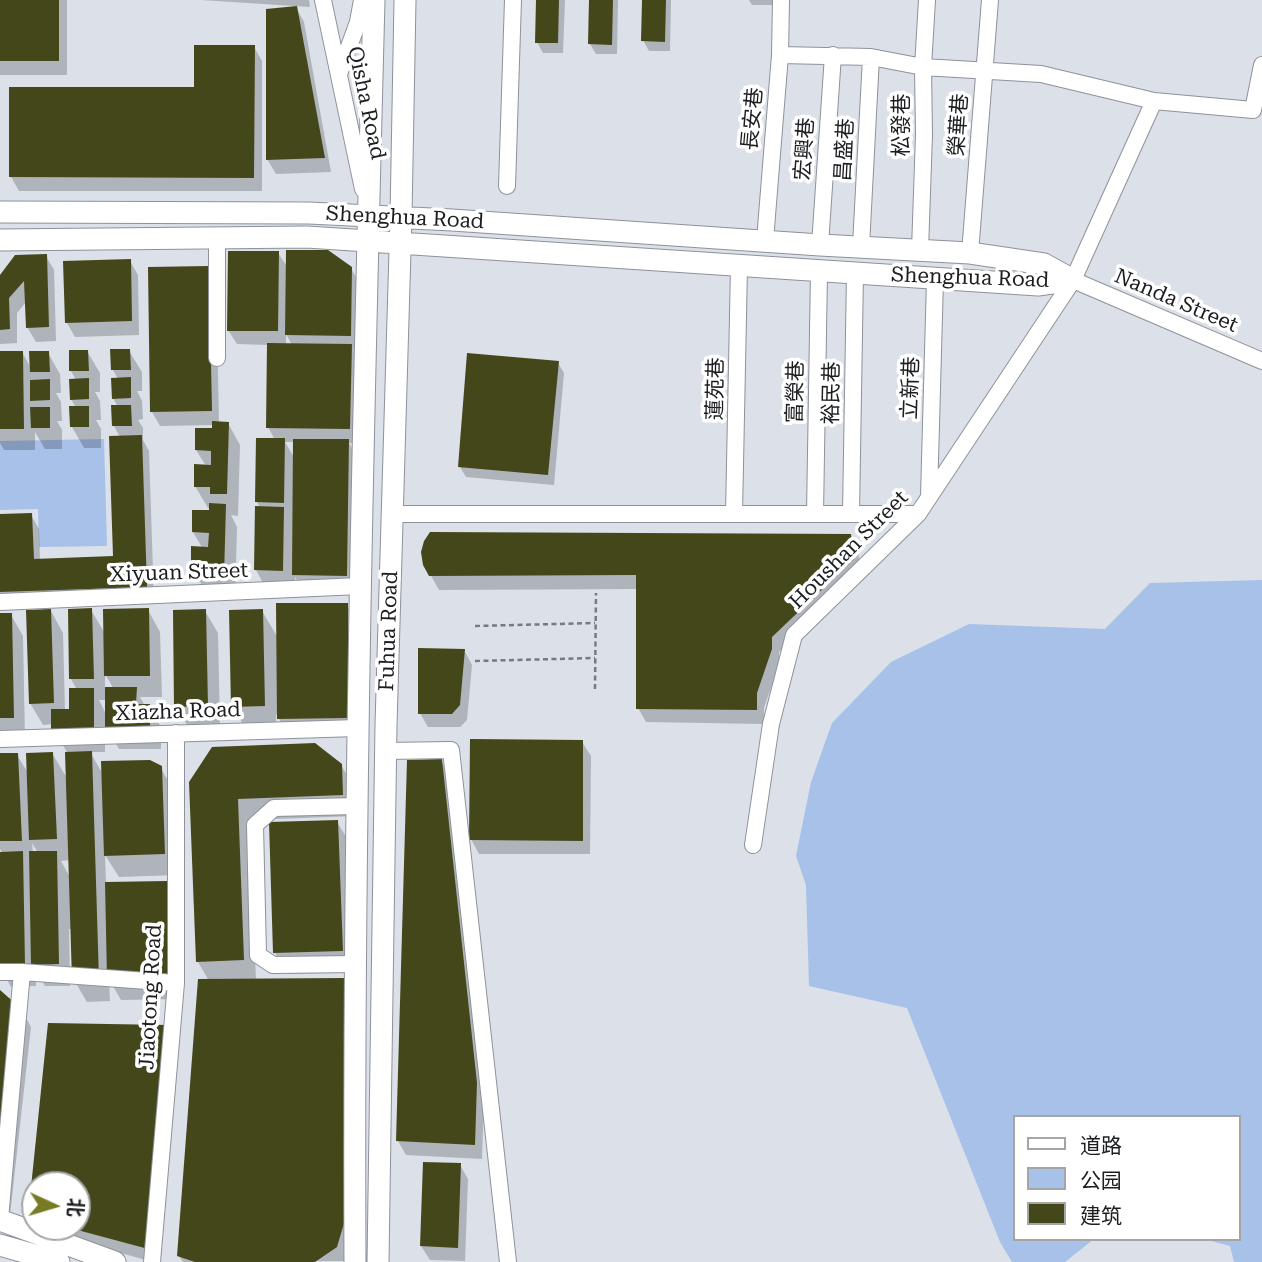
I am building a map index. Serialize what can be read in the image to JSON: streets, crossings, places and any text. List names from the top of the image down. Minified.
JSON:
{"streets":{"main road":["Shenghua Road","Fuhua Road"],"street":["Qisha Road","長安巷","松發巷","榮華巷","宏興巷","昌盛巷","Nanda Street","立新巷","蓮苑巷","富榮巷","裕民巷","Houshan Street","Xiyuan Street","Xiazha Road","Jiaotong Road"]},"crossings":[["Qisha Road","Shenghua Road"],["Qisha Road","Fuhua Road"],["長安巷","Shenghua Road"],["松發巷","Shenghua Road"],["榮華巷","Shenghua Road"],["宏興巷","Shenghua Road"],["昌盛巷","Shenghua Road"],["Shenghua Road","Nanda Street"],["Shenghua Road","立新巷"],["Shenghua Road","蓮苑巷"],["Shenghua Road","富榮巷"],["Shenghua Road","裕民巷"],["Shenghua Road","Houshan Street"],["Shenghua Road","Fuhua Road"],["Nanda Street","Houshan Street"],["立新巷","Houshan Street"],["Xiyuan Street","Fuhua Road"],["Fuhua Road","Xiazha Road"],["Xiazha Road","Jiaotong Road"]],"legend":["道路","公园","建筑"],"north":"right"}
